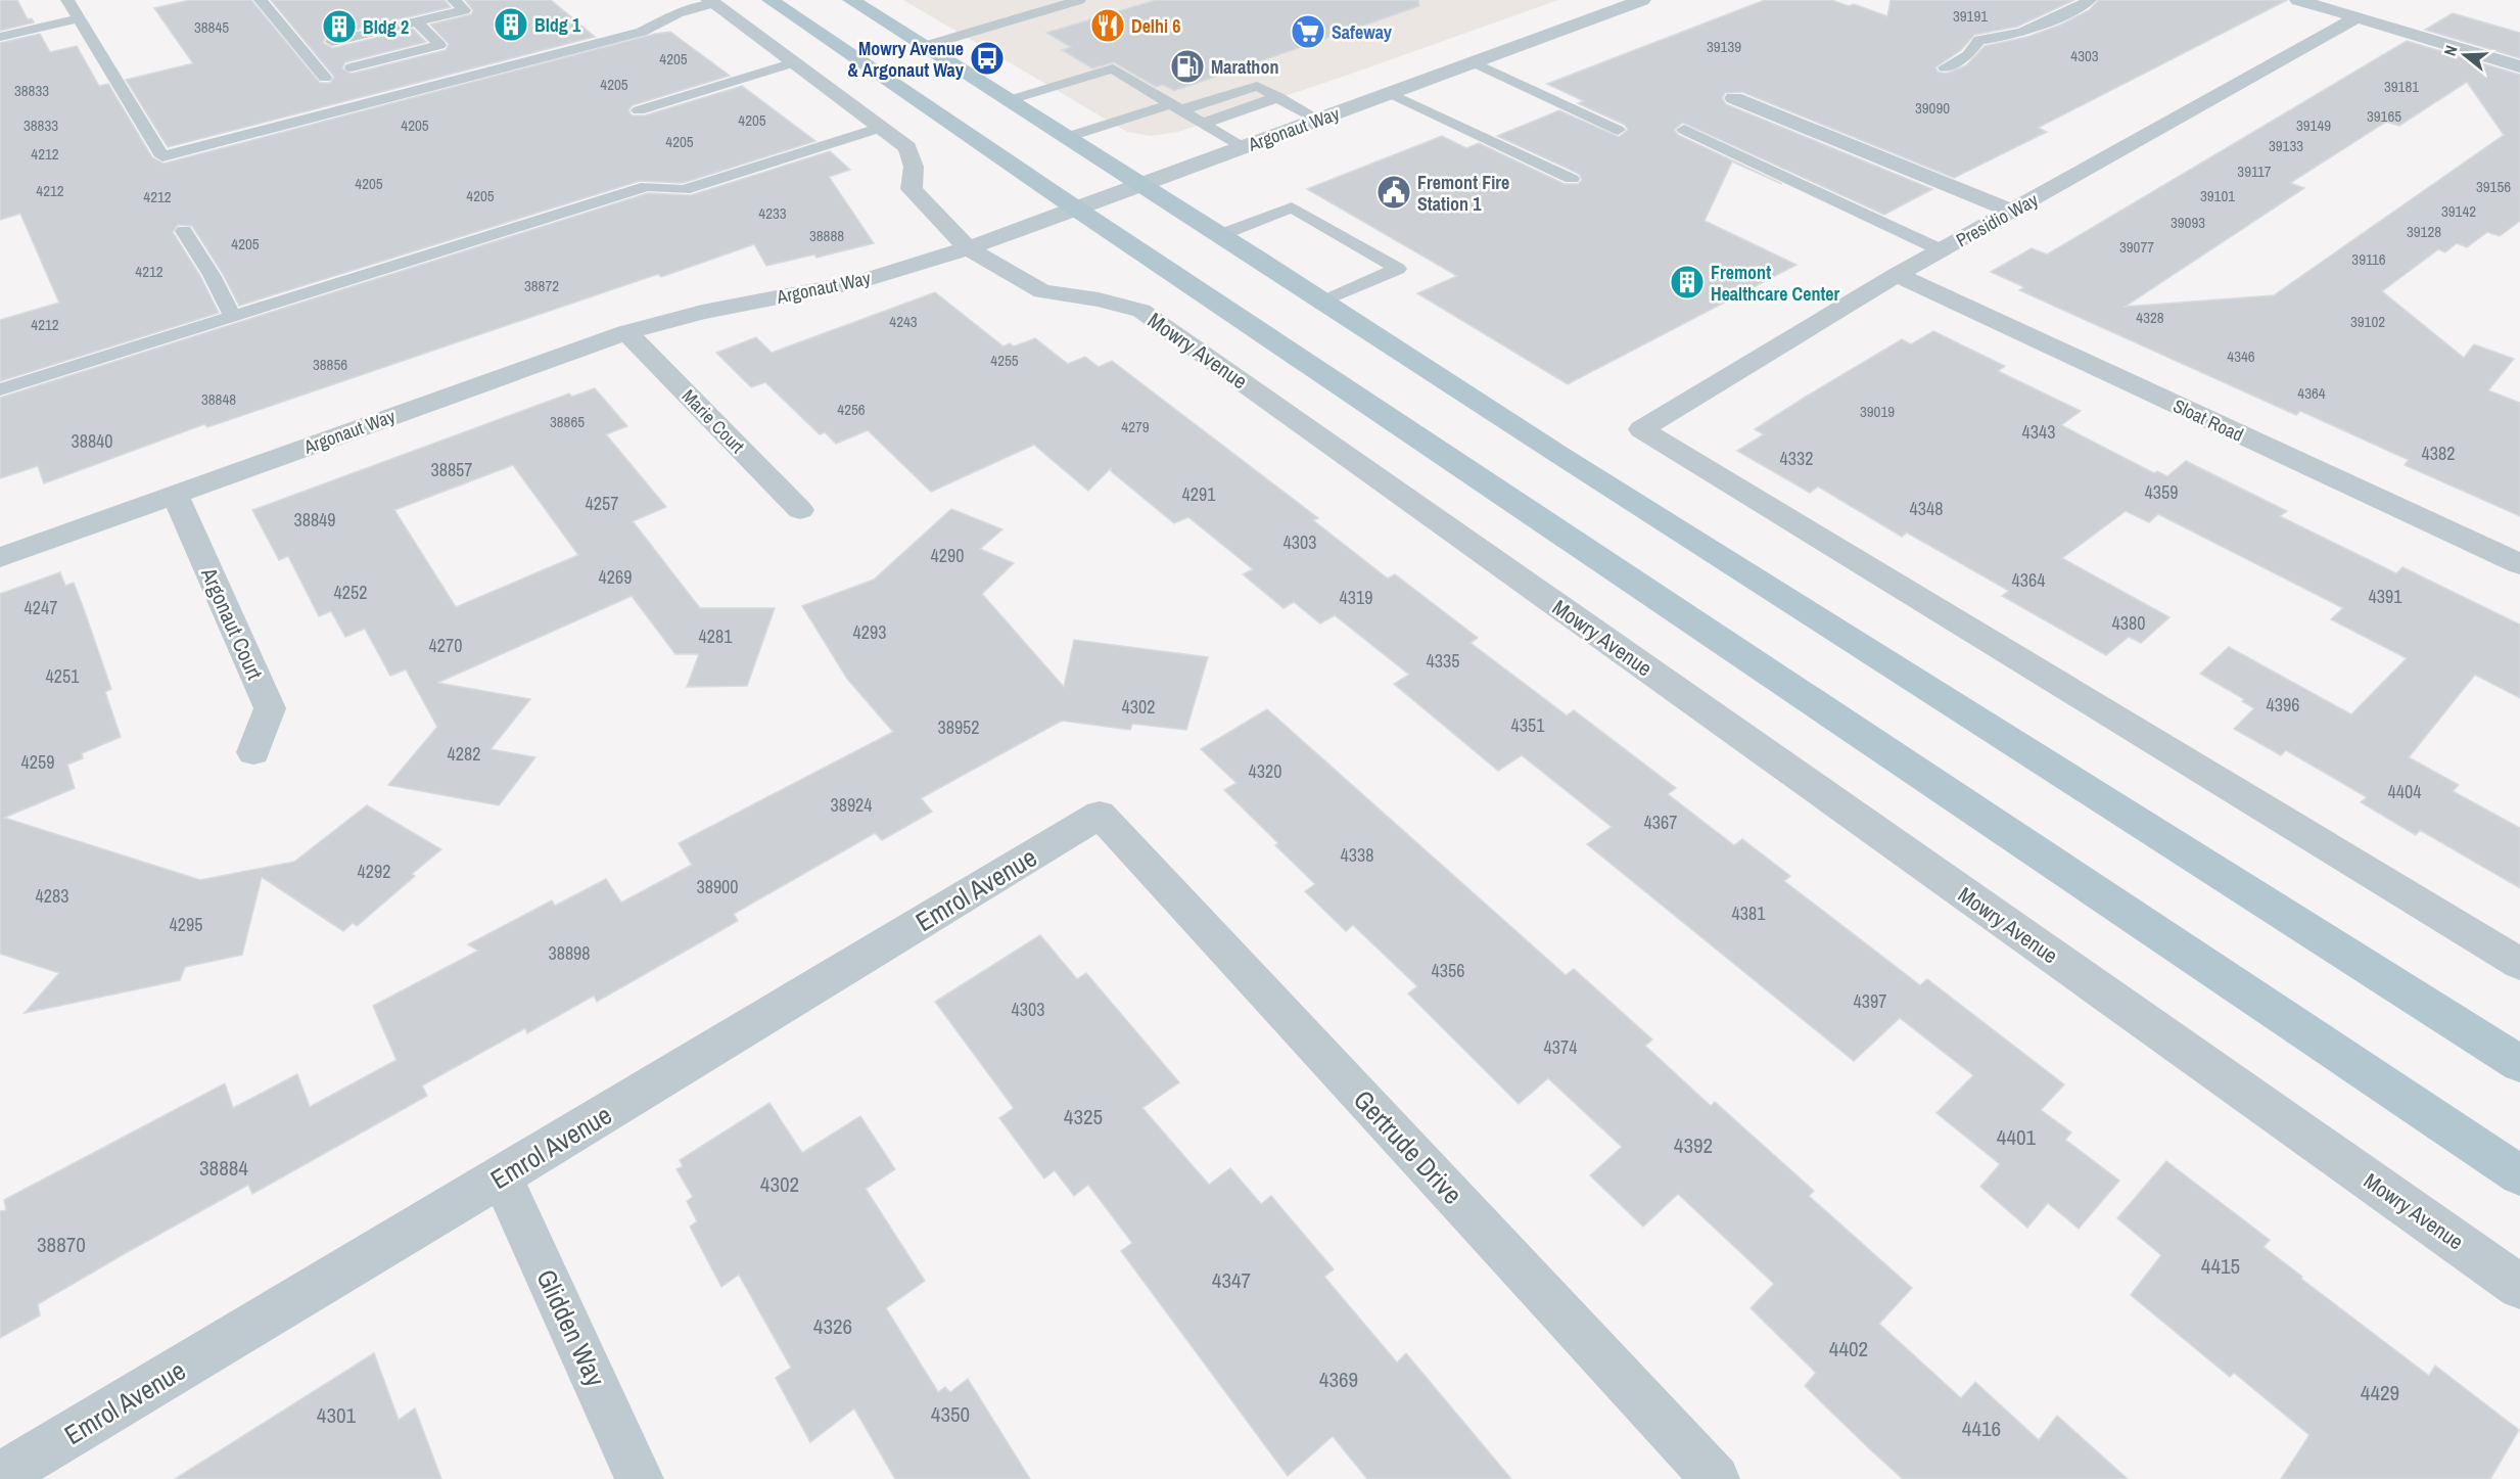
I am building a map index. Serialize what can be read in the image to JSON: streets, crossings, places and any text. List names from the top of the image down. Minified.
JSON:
{"streets":{"street":["Argonaut Way","Presidio Way","Mowry Avenue","Sloat Road","Marie Court","Argonaut Court","Emrol Avenue","Gertrude Drive","Glidden Way"]},"crossings":[["Argonaut Way","Mowry Avenue"],["Argonaut Way","Marie Court"],["Argonaut Way","Argonaut Court"],["Presidio Way","Sloat Road"],["Emrol Avenue","Gertrude Drive"],["Emrol Avenue","Glidden Way"]],"places":{"building":["Bldg 1","Bldg 2","Fremont Healthcare Center"],"restaurant":["Delhi 6"],"supermarket":["Safeway"],"bus stop":["Mowry Avenue & Argonaut Way"],"fuel station":["Marathon"],"public building":["Fremont Fire Station 1"]},"house_numbers":["39191","38845","39139","4303","4205","4205","39181","38833","39090","39165","4205","38833","4205","39149","4205","39133","4212","39117","4205","39156","4212","4205","39101","4212","39142","4233","39093","39128","38888","4205","39077","39116","4212","38872","4328","4243","39102","4212","4346","4255","38856","4364","38848","4256","39019","38865","4279","4343","38840","4382","4332","38857","4359","4291","4257","4348","38849","4303","4290","4269","4364","4252","4391","4319","4247","4380","4293","4281","4270","4335","4251","4396","4302","4351","38952","4282","4259","4320","4404","38924","4367","4338","4292","38900","4283","4381","4295","38898","4356","4397","4303","4374","4325","4401","4392","38884","4302","38870","4415","4347","4326","4402","4369","4429","4350","4301","4416"],"north":"left"}
